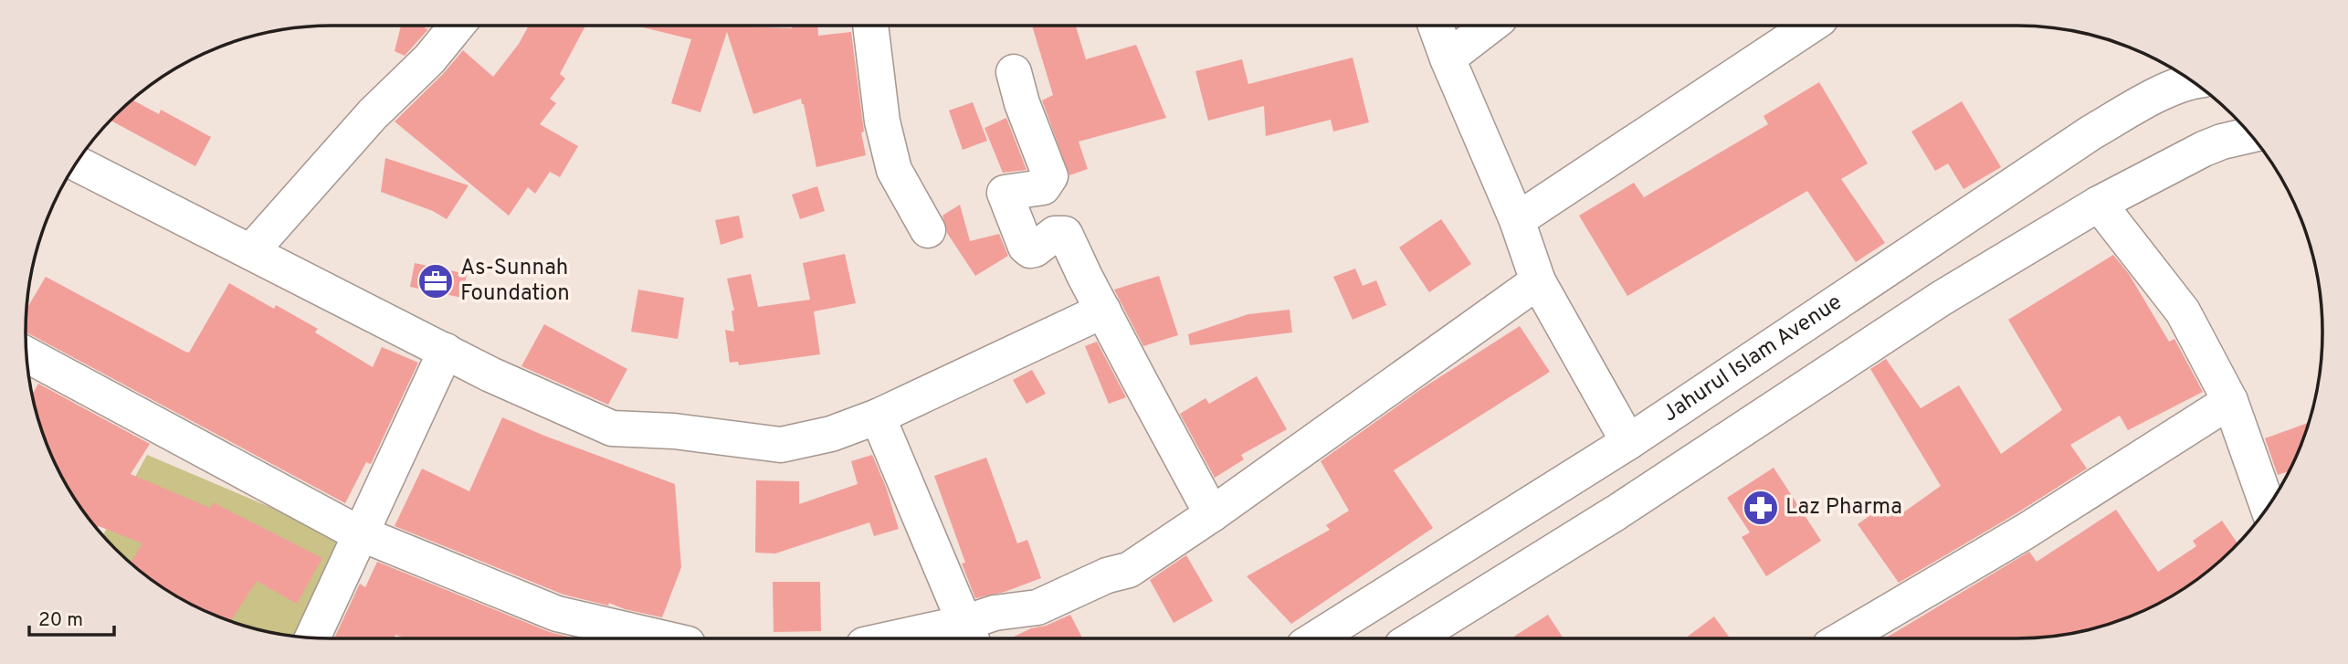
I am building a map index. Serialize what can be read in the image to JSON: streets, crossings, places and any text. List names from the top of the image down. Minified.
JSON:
{"streets":{"street":["Jahurul Islam Avenue"]},"places":{"office":["As-Sunnah Foundation"],"pharmacy":["Laz Pharma"]},"scale_bar":"20 m"}
